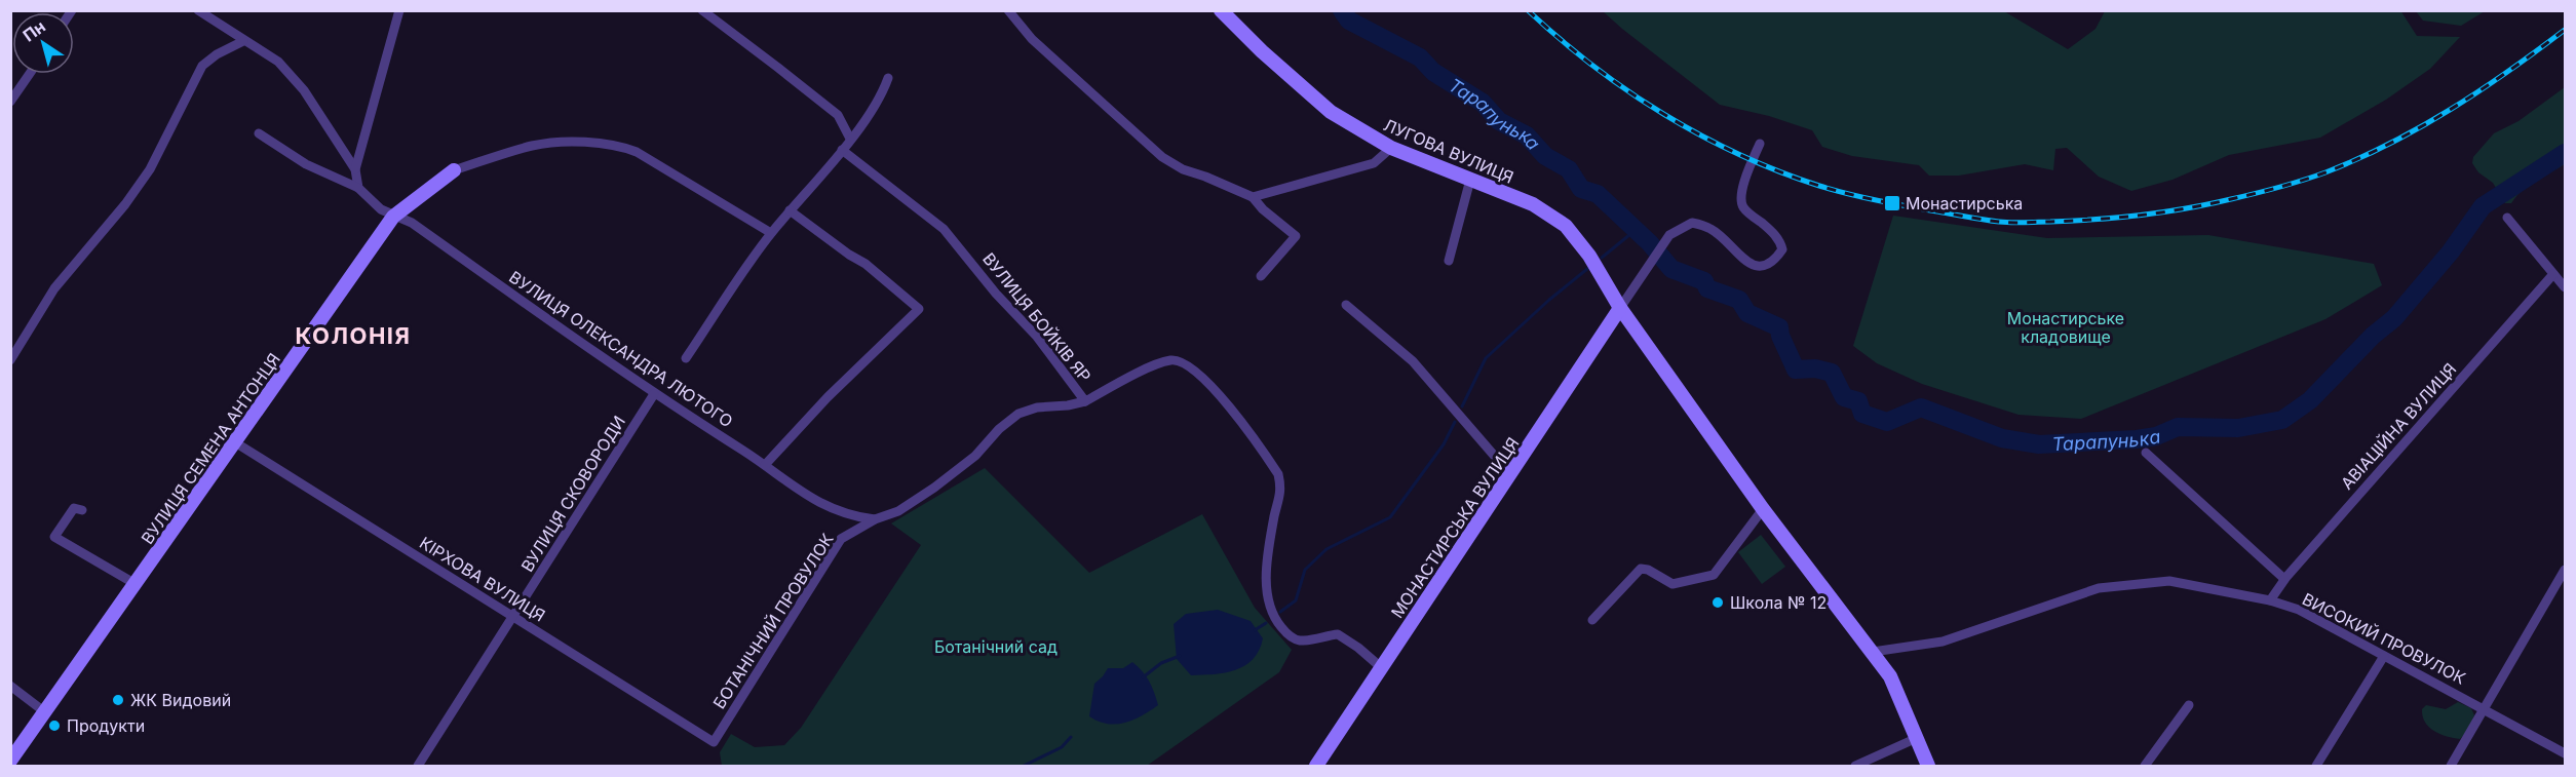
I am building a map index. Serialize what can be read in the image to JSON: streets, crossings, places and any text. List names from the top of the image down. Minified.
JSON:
{"streets":{"street":["ЛУГОВА ВУЛИЦЯ","ВУЛИЦЯ БОЙКІВ ЯР","ВУЛИЦЯ ОЛЕКСАНДРА ЛЮТОГО","АВІАЦІЙНА ВУЛИЦЯ","ВУЛИЦЯ СЕМЕНА АНТОНЦЯ","ВУЛИЦЯ СКОВОРОДИ","МОНАСТИРСЬКА ВУЛИЦЯ","КІРХОВА ВУЛИЦЯ","БОТАНІЧНИЙ ПРОВУЛОК","ВИСОКИЙ ПРОВУЛОК"]},"crossings":[["ЛУГОВА ВУЛИЦЯ","МОНАСТИРСЬКА ВУЛИЦЯ"],["ЛУГОВА ВУЛИЦЯ","ВИСОКИЙ ПРОВУЛОК"],["ВУЛИЦЯ БОЙКІВ ЯР","МОНАСТИРСЬКА ВУЛИЦЯ"],["ВУЛИЦЯ БОЙКІВ ЯР","БОТАНІЧНИЙ ПРОВУЛОК"],["ВУЛИЦЯ ОЛЕКСАНДРА ЛЮТОГО","ВУЛИЦЯ СЕМЕНА АНТОНЦЯ"],["ВУЛИЦЯ ОЛЕКСАНДРА ЛЮТОГО","ВУЛИЦЯ СКОВОРОДИ"],["ВУЛИЦЯ ОЛЕКСАНДРА ЛЮТОГО","БОТАНІЧНИЙ ПРОВУЛОК"],["АВІАЦІЙНА ВУЛИЦЯ","ВИСОКИЙ ПРОВУЛОК"],["ВУЛИЦЯ СЕМЕНА АНТОНЦЯ","КІРХОВА ВУЛИЦЯ"],["ВУЛИЦЯ СКОВОРОДИ","КІРХОВА ВУЛИЦЯ"],["КІРХОВА ВУЛИЦЯ","БОТАНІЧНИЙ ПРОВУЛОК"]],"districts":["КОЛОНІЯ"],"water":["Тарапунька"],"parks":["Монастирське кладовище","Ботанічний сад"],"places":{"transit":["Монастирська"],"other":["Школа № 12","ЖК Видовий","Продукти"]},"north":"top left"}
